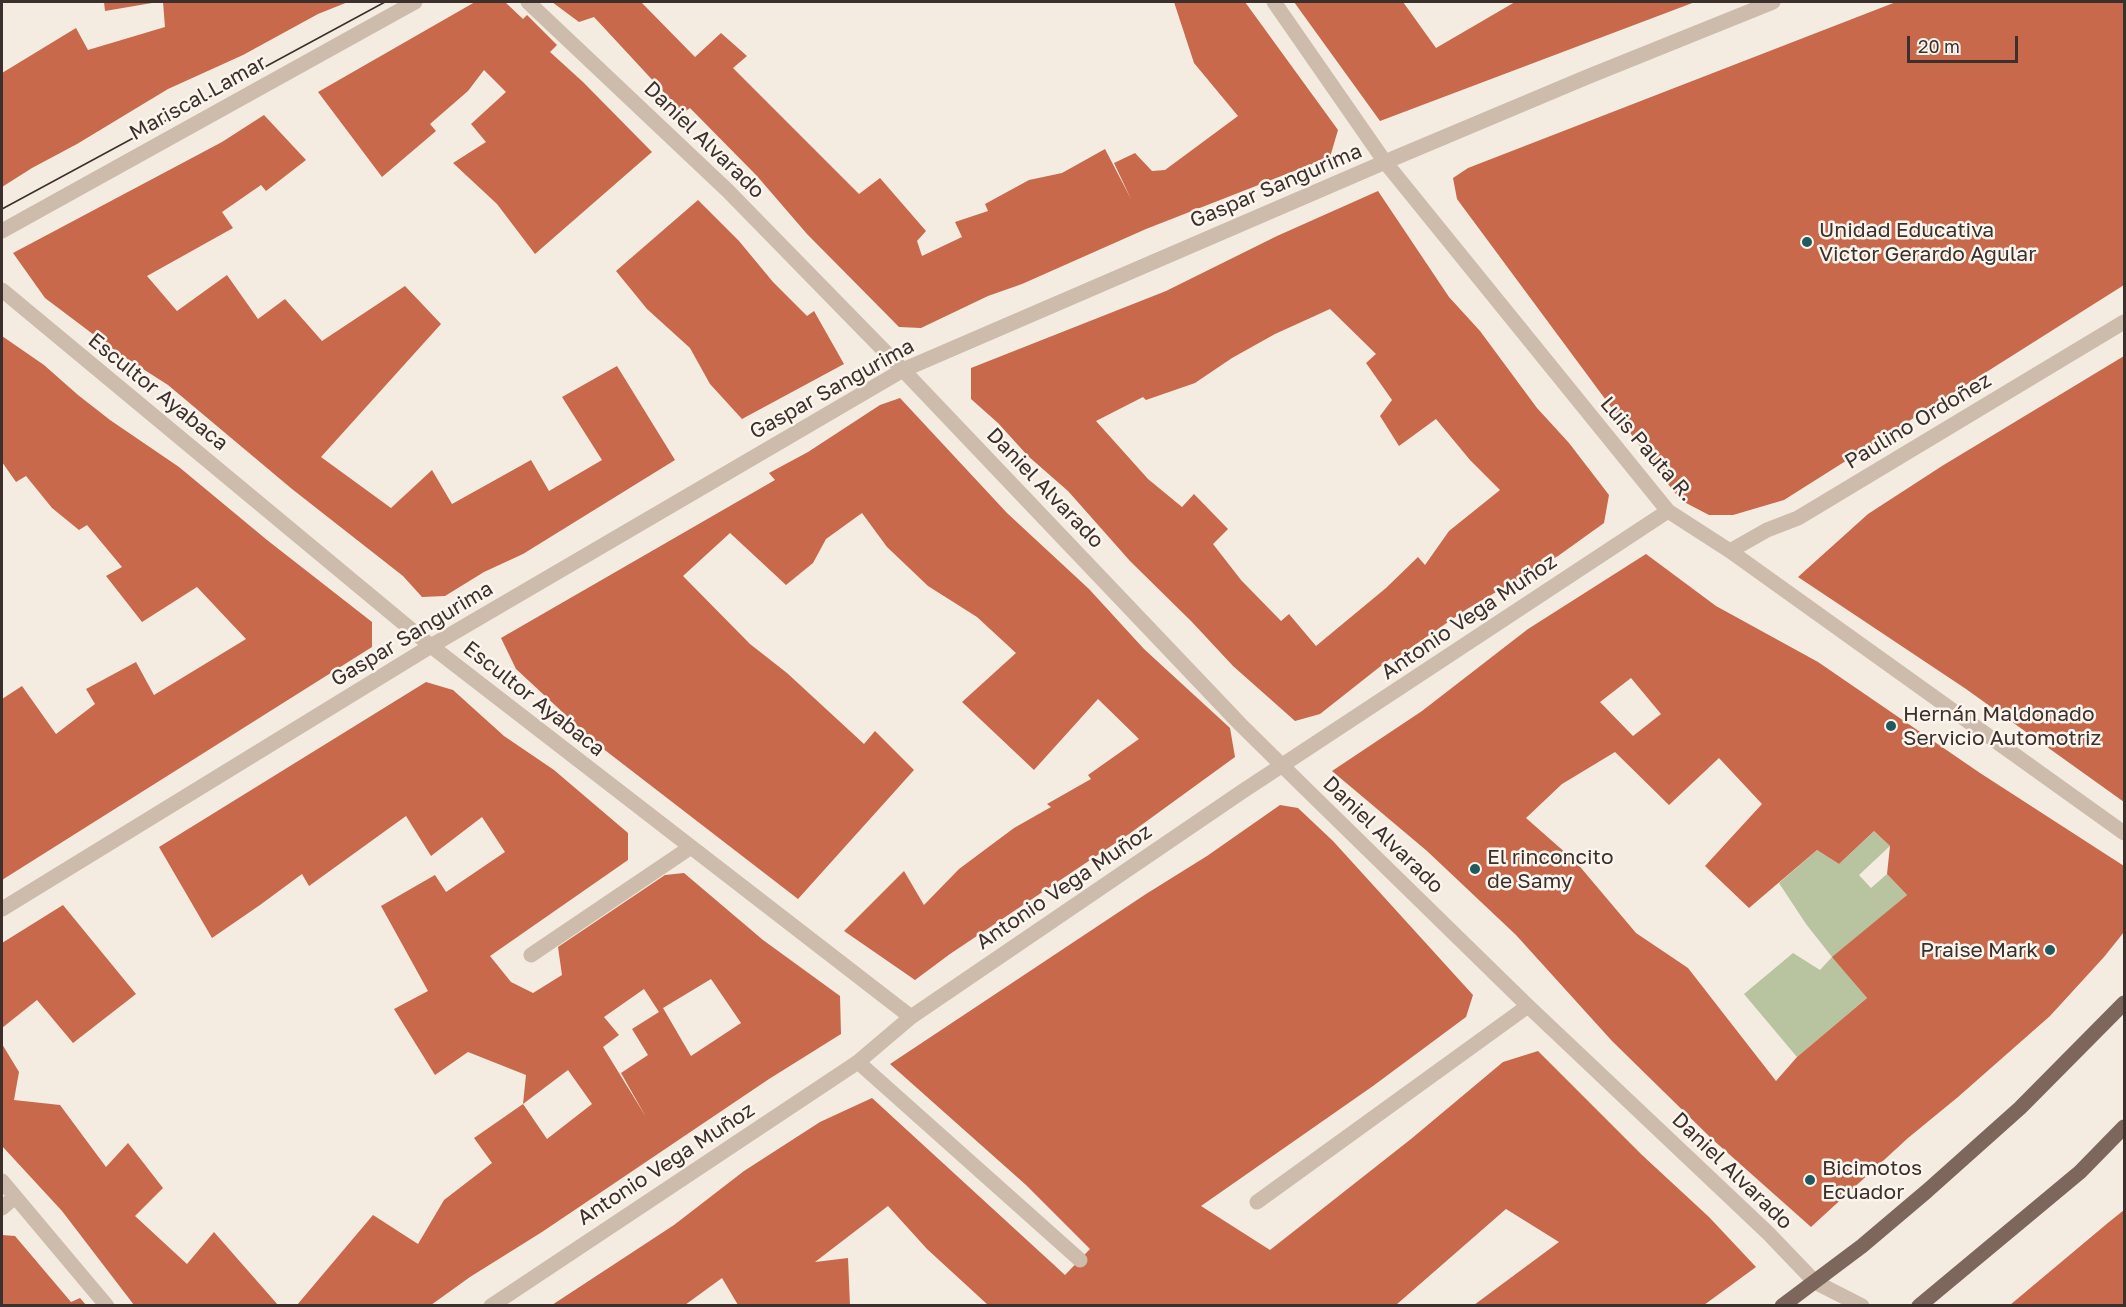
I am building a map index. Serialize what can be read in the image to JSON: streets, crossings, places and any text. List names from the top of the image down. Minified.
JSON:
{"streets":{"street":["Mariscal Lamar","Daniel Alvarado","Gaspar Sangurima","Escultor Ayabaca","Paulino Ordoñez","Luis Pauta R.","Antonio Vega Muñoz"]},"crossings":[["Daniel Alvarado","Gaspar Sangurima"],["Daniel Alvarado","Antonio Vega Muñoz"],["Gaspar Sangurima","Escultor Ayabaca"],["Gaspar Sangurima","Luis Pauta R."],["Escultor Ayabaca","Antonio Vega Muñoz"],["Paulino Ordoñez","Luis Pauta R."],["Luis Pauta R.","Antonio Vega Muñoz"]],"places":["Unidad Educativa Victor Gerardo Agular","Hernán Maldonado Servicio Automotriz","El rinconcito de Samy","Praise Mark","Bicimotos Ecuador"],"scale_bar":"20 m"}
